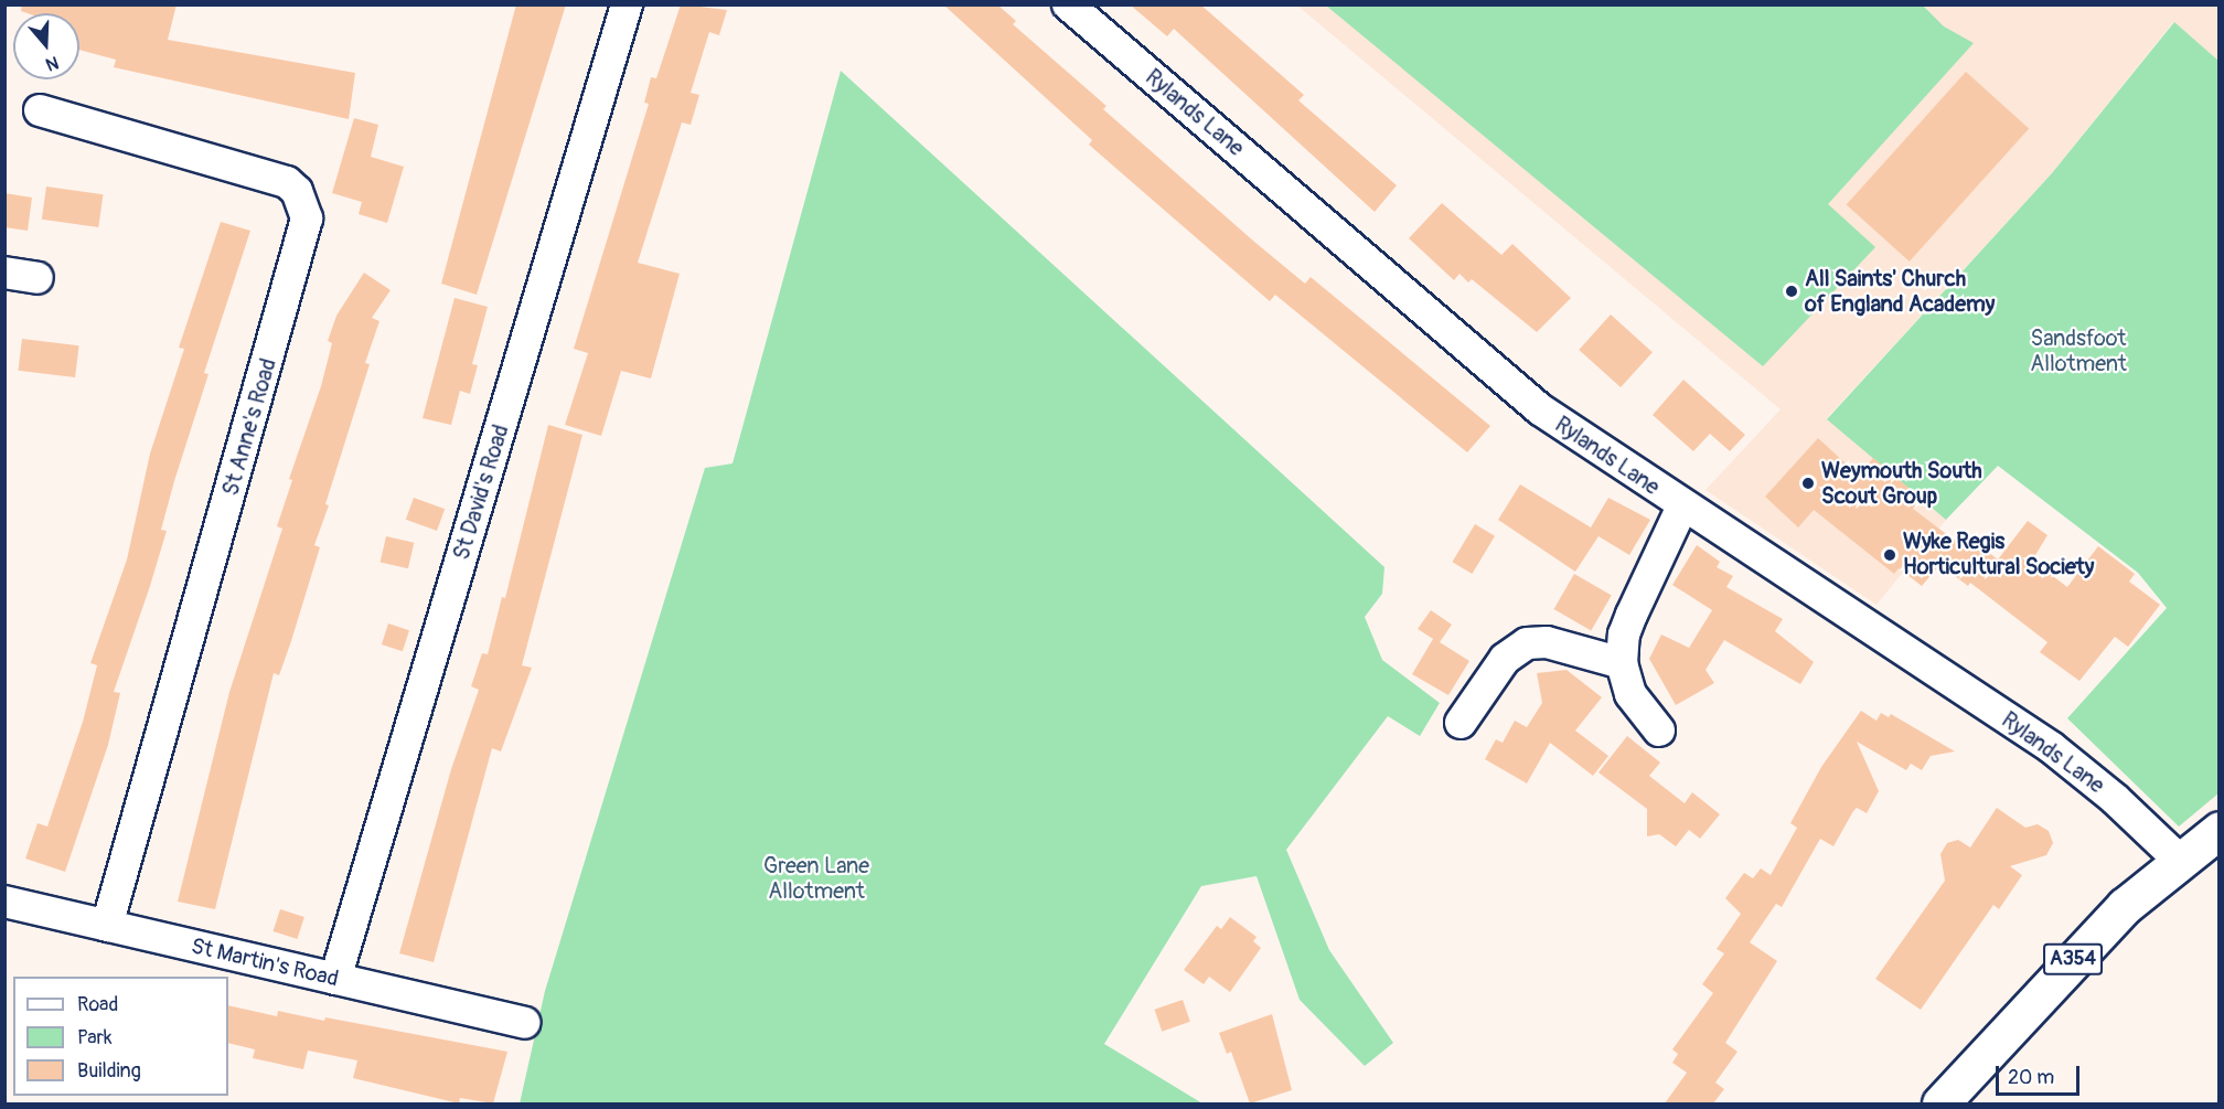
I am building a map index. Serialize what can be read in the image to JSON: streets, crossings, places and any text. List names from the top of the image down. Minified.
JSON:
{"streets":{"highway":["A354"],"street":["Rylands Lane","St Anne's Road","St David's Road","St Martin's Road"]},"crossings":[["Rylands Lane","A354"],["St Anne's Road","St Martin's Road"],["St David's Road","St Martin's Road"]],"parks":["Sandsfoot Allotment","Green Lane Allotment"],"places":["All Saints' Church of England Academy","Weymouth South Scout Group","Wyke Regis Horticultural Society"],"legend":["Road","Park","Building"],"scale_bar":"20 m","north":"bottom"}
